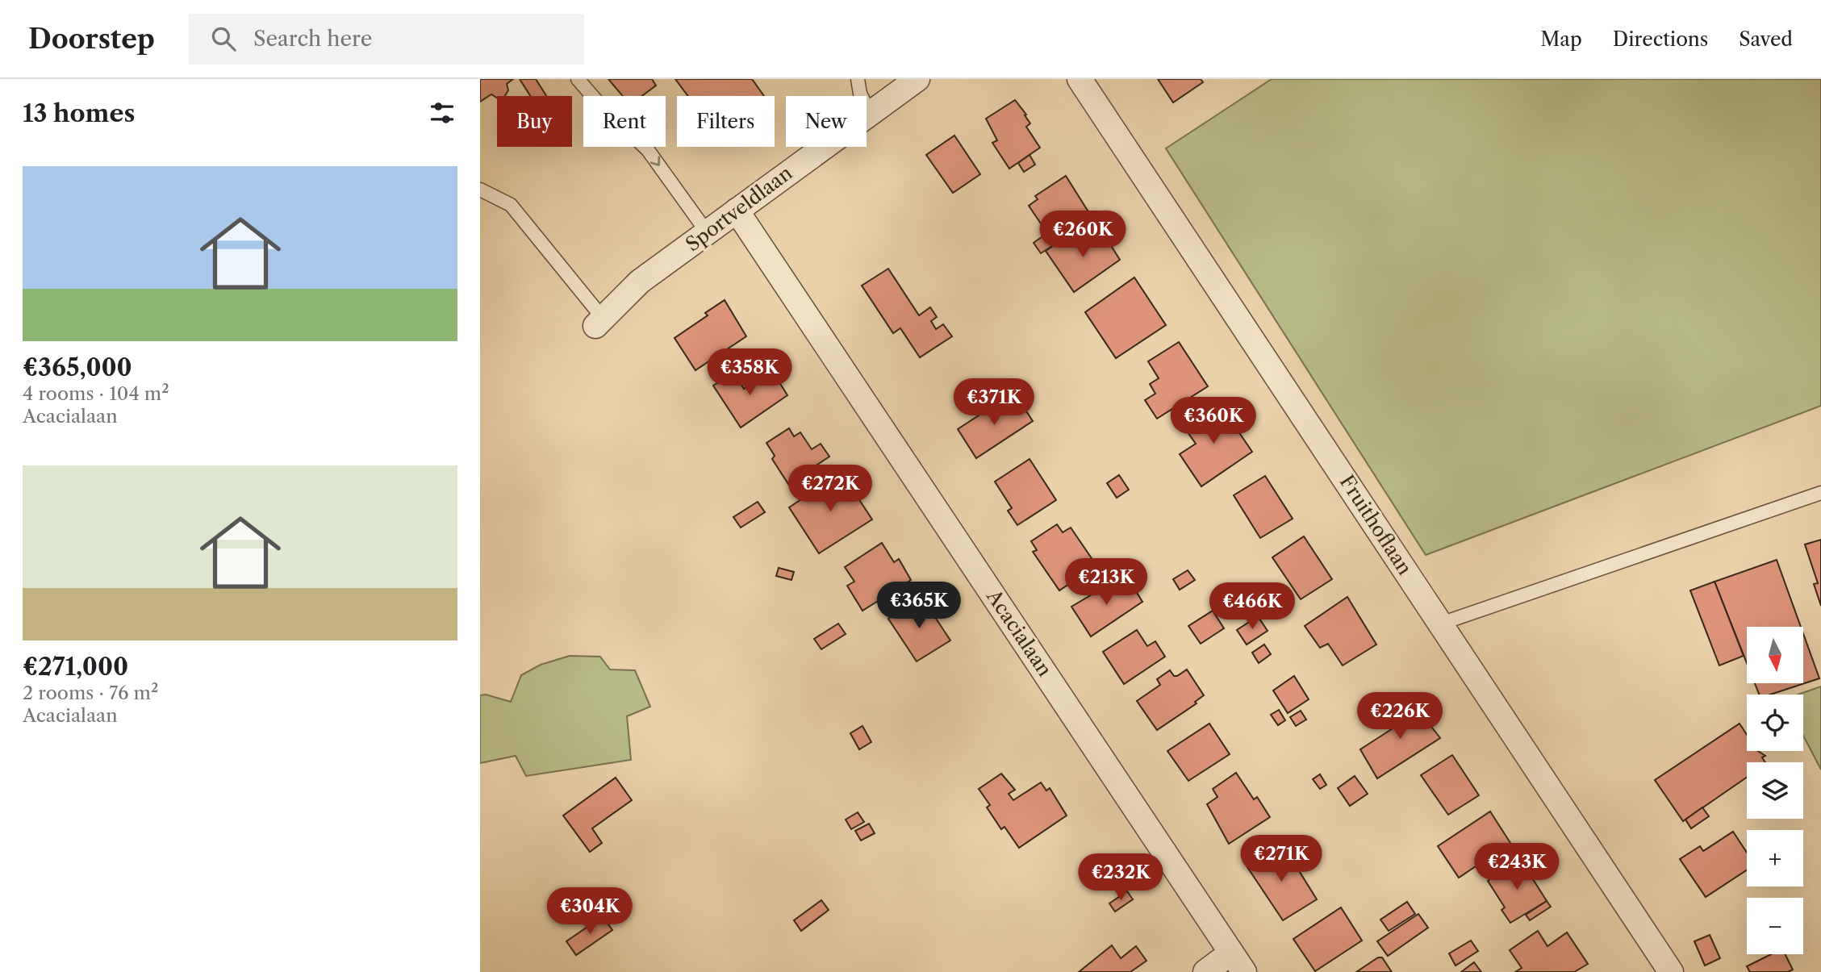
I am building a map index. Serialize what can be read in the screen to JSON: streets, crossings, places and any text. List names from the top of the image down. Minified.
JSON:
{"streets":{"street":["Sportveldlaan","Fruithoflaan","Acacialaan"]},"crossings":[["Sportveldlaan","Acacialaan"]],"north":"bottom","page":{"header":"Doorstep","search":"Search here","nav":["Map","Directions","Saved"],"heading":"13 homes","chip":["Buy","Rent","Filters","New"],"list":[{"name":"€365,000","note":"4 rooms · 104 m² · Acacialaan"},{"name":"€271,000","note":"2 rooms · 76 m² · Acacialaan"}],"price":["€260K","€358K","€371K","€360K","€272K","€213K","€365K","€466K","€226K","€271K","€243K","€232K","€304K"],"map_buttons":["+","−"]}}
